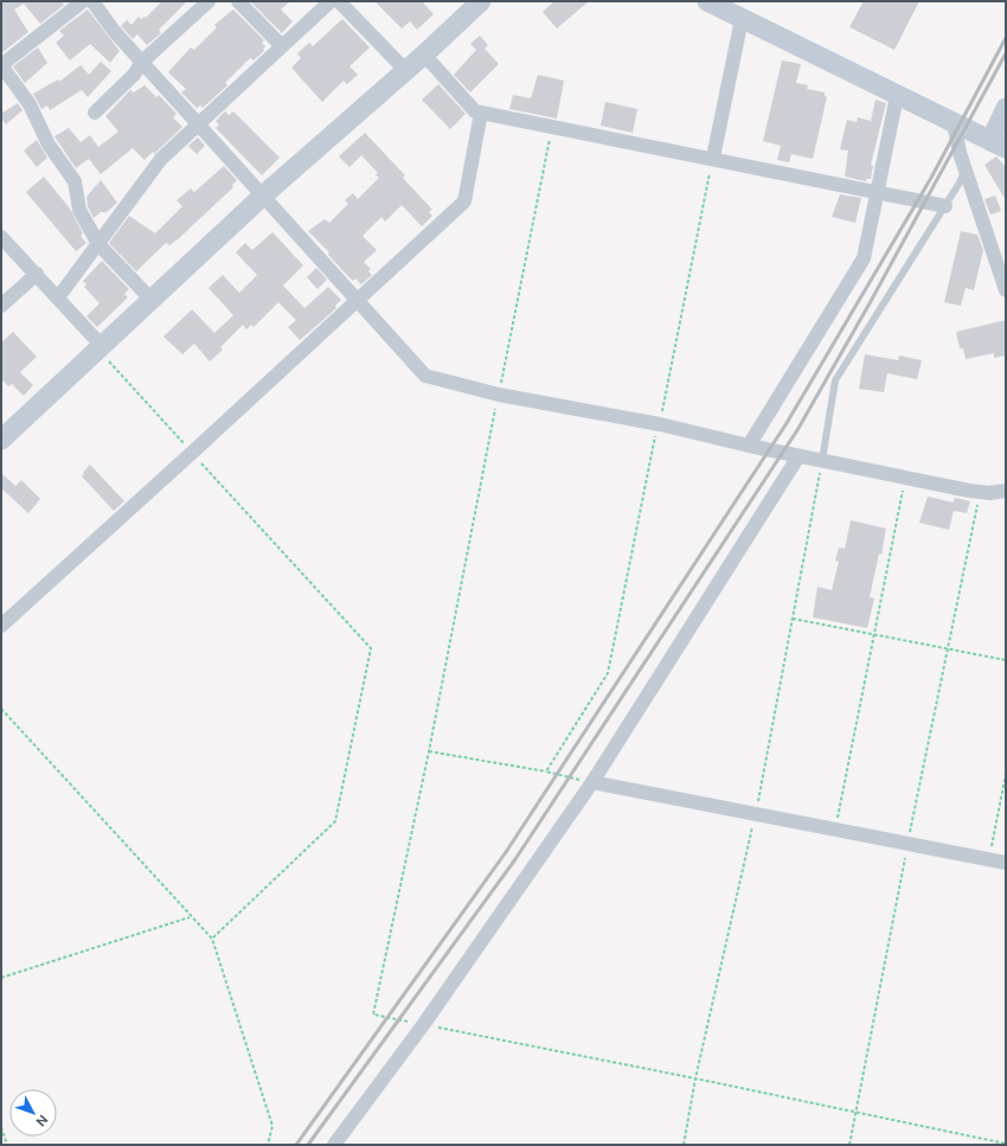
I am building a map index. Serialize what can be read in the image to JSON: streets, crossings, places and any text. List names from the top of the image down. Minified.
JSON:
{"north":"bottom right"}
